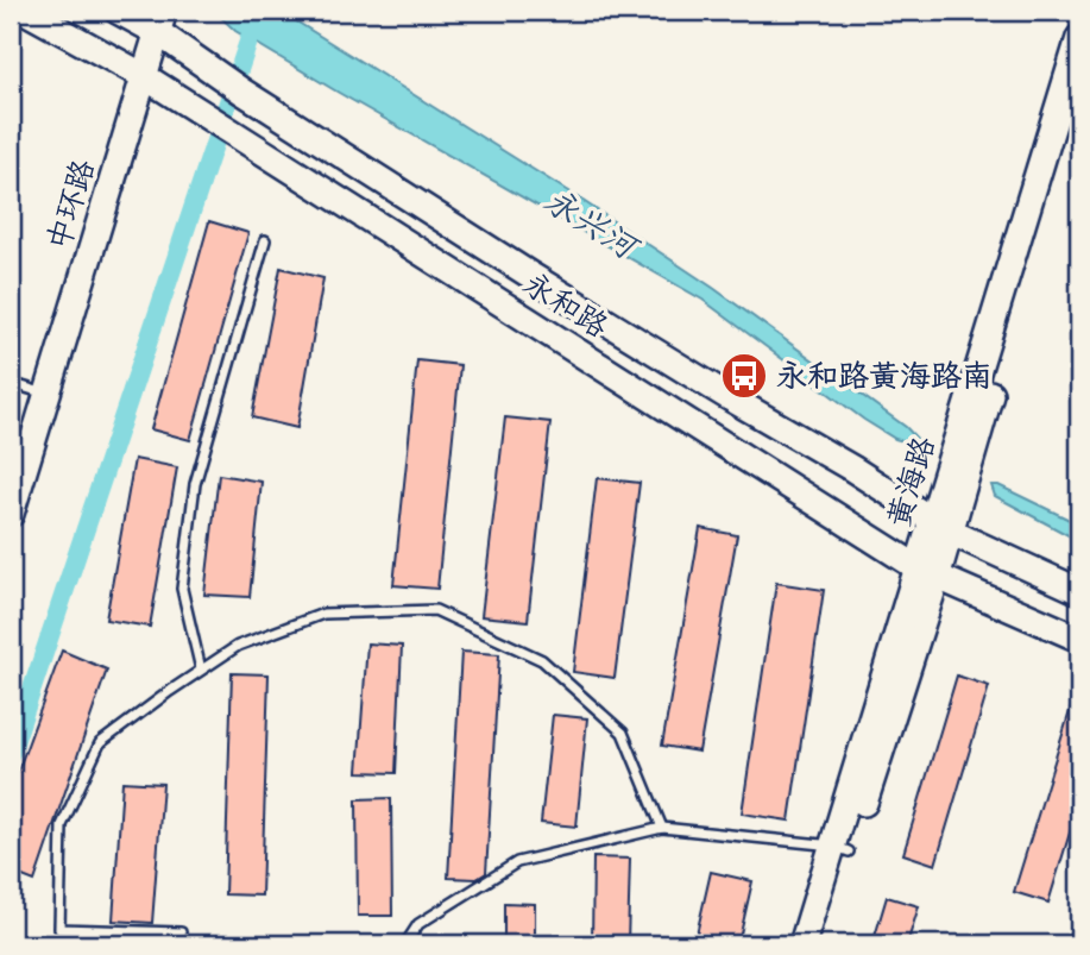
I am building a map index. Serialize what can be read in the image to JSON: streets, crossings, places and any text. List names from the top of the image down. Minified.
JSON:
{"streets":{"main road":["中环路","永和路","黄海路"]},"crossings":[["中环路","永和路"],["永和路","黄海路"]],"water":["永兴河"],"places":{"bus stop":["永和路黄海路南"]}}
